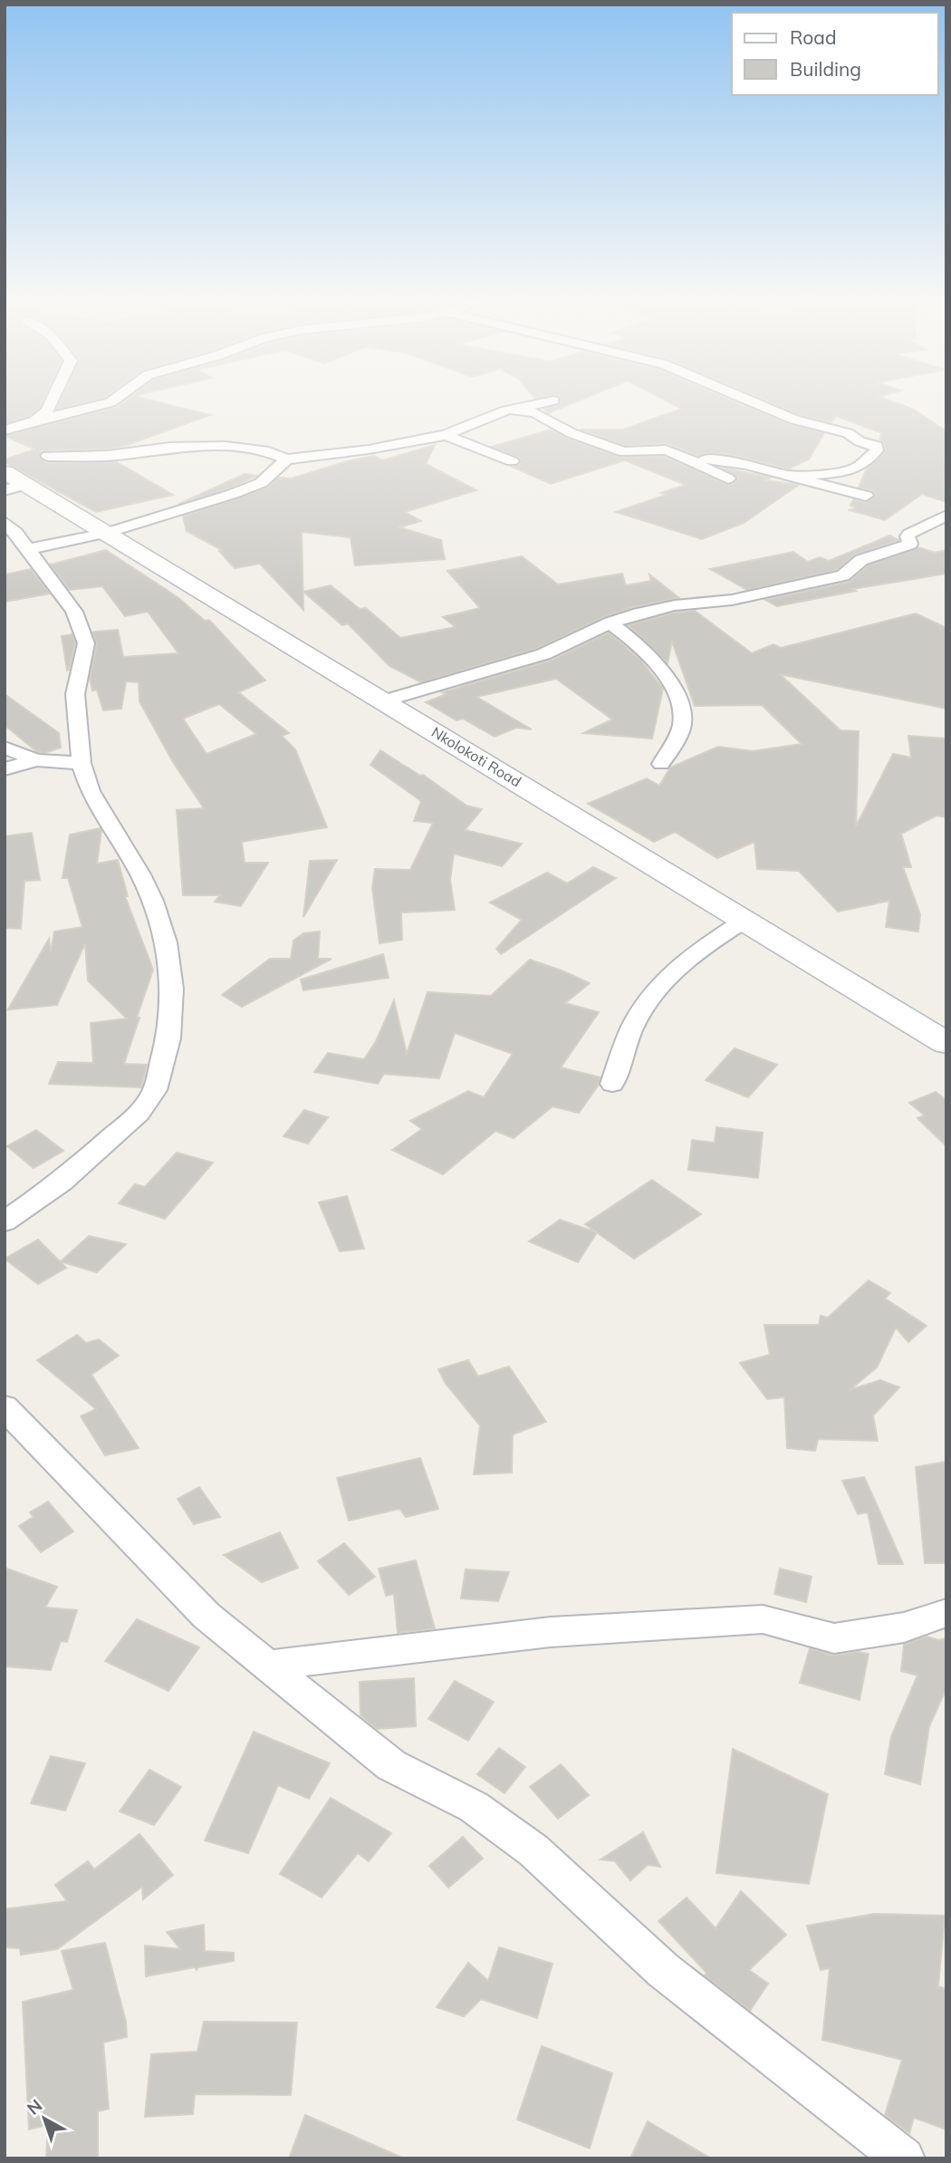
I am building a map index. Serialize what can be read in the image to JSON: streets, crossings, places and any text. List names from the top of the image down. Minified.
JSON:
{"streets":{"main road":["Nkolokoti Road"]},"legend":["Road","Building"],"north":"top left"}
